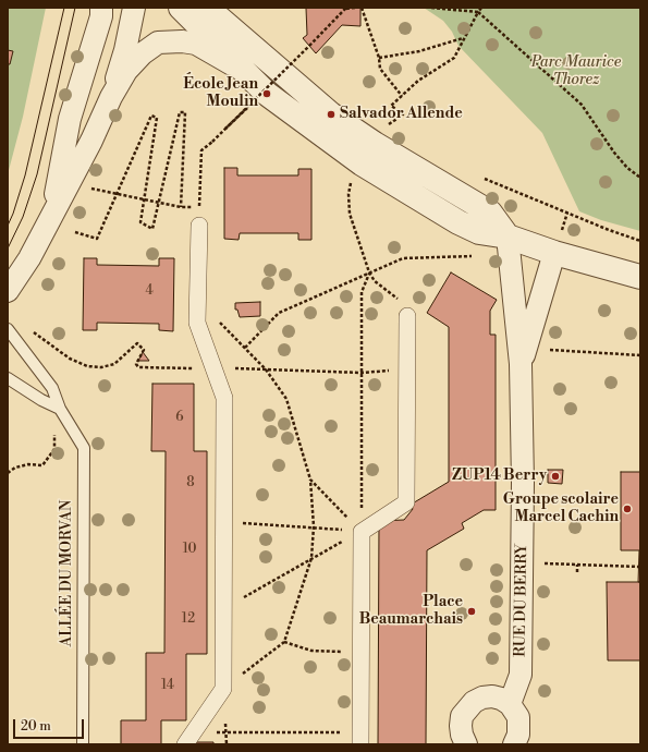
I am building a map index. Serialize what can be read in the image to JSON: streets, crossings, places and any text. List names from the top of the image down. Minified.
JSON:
{"streets":{"street":["RUE DU BERRY"],"lane":["ALLÉE DU MORVAN"]},"parks":["Parc Maurice Thorez"],"places":["École Jean Moulin","Salvador Allende","ZUP14 Berry","Groupe scolaire Marcel Cachin","Place Beaumarchais"],"house_numbers":["4","6","8","10","12","14"],"scale_bar":"20 m"}
